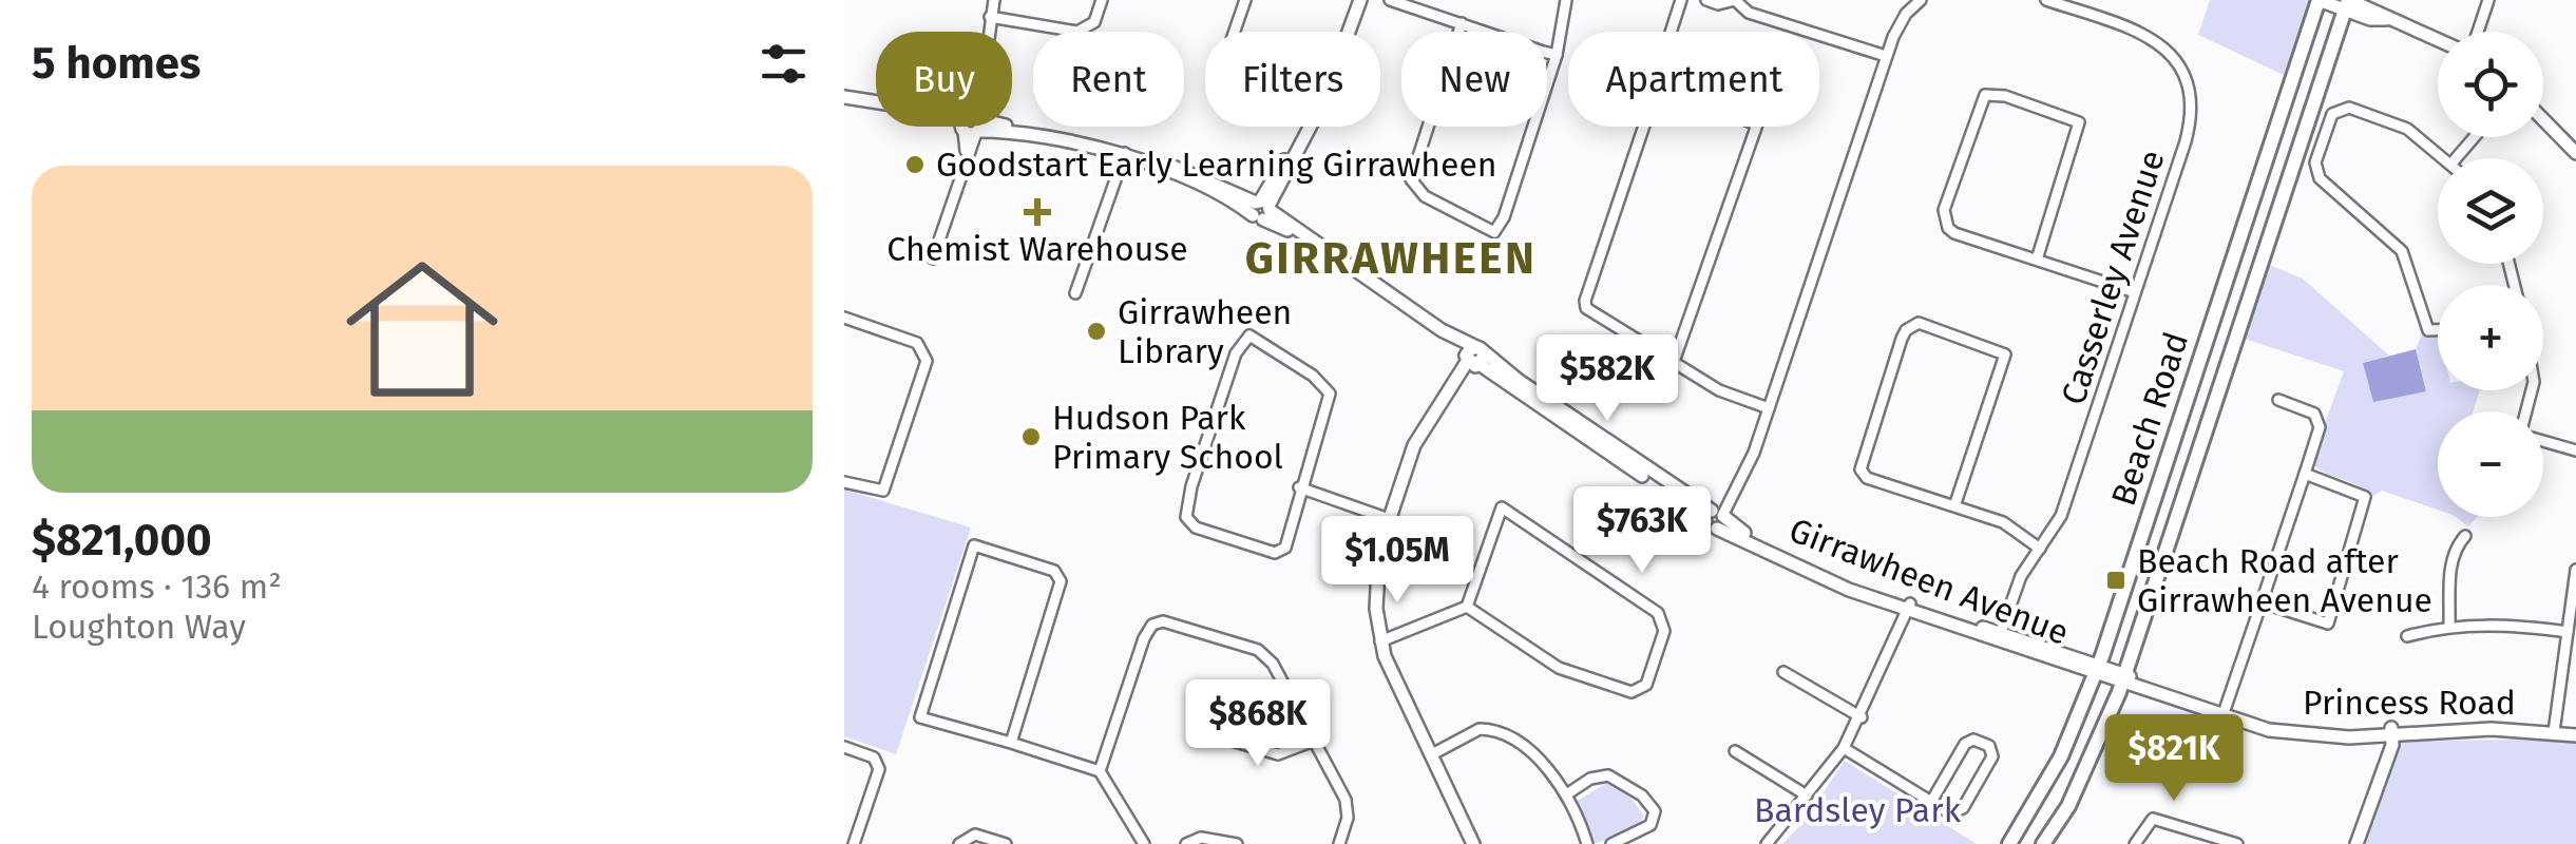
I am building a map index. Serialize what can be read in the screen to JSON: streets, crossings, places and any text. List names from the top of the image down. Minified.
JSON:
{"streets":{"main road":["Beach Road","Girrawheen Avenue","Princess Road"],"street":["Casserley Avenue"]},"crossings":[["Casserley Avenue","Girrawheen Avenue"],["Beach Road","Girrawheen Avenue"],["Beach Road","Princess Road"],["Girrawheen Avenue","Princess Road"]],"districts":["GIRRAWHEEN"],"parks":["Bardsley Park"],"places":{"other":["Goodstart Early Learning Girrawheen","Girrawheen Library","Hudson Park Primary School"],"health":["Chemist Warehouse"],"transit":["Beach Road after Girrawheen Avenue"]},"page":{"heading":"5 homes","map_buttons":["+","−"],"chip":["Buy","Rent","Filters","New","Apartment"],"list":[{"name":"$821,000","note":"4 rooms · 136 m² · Loughton Way"}],"price":["$582K","$763K","$1.05M","$868K","$821K"]}}
